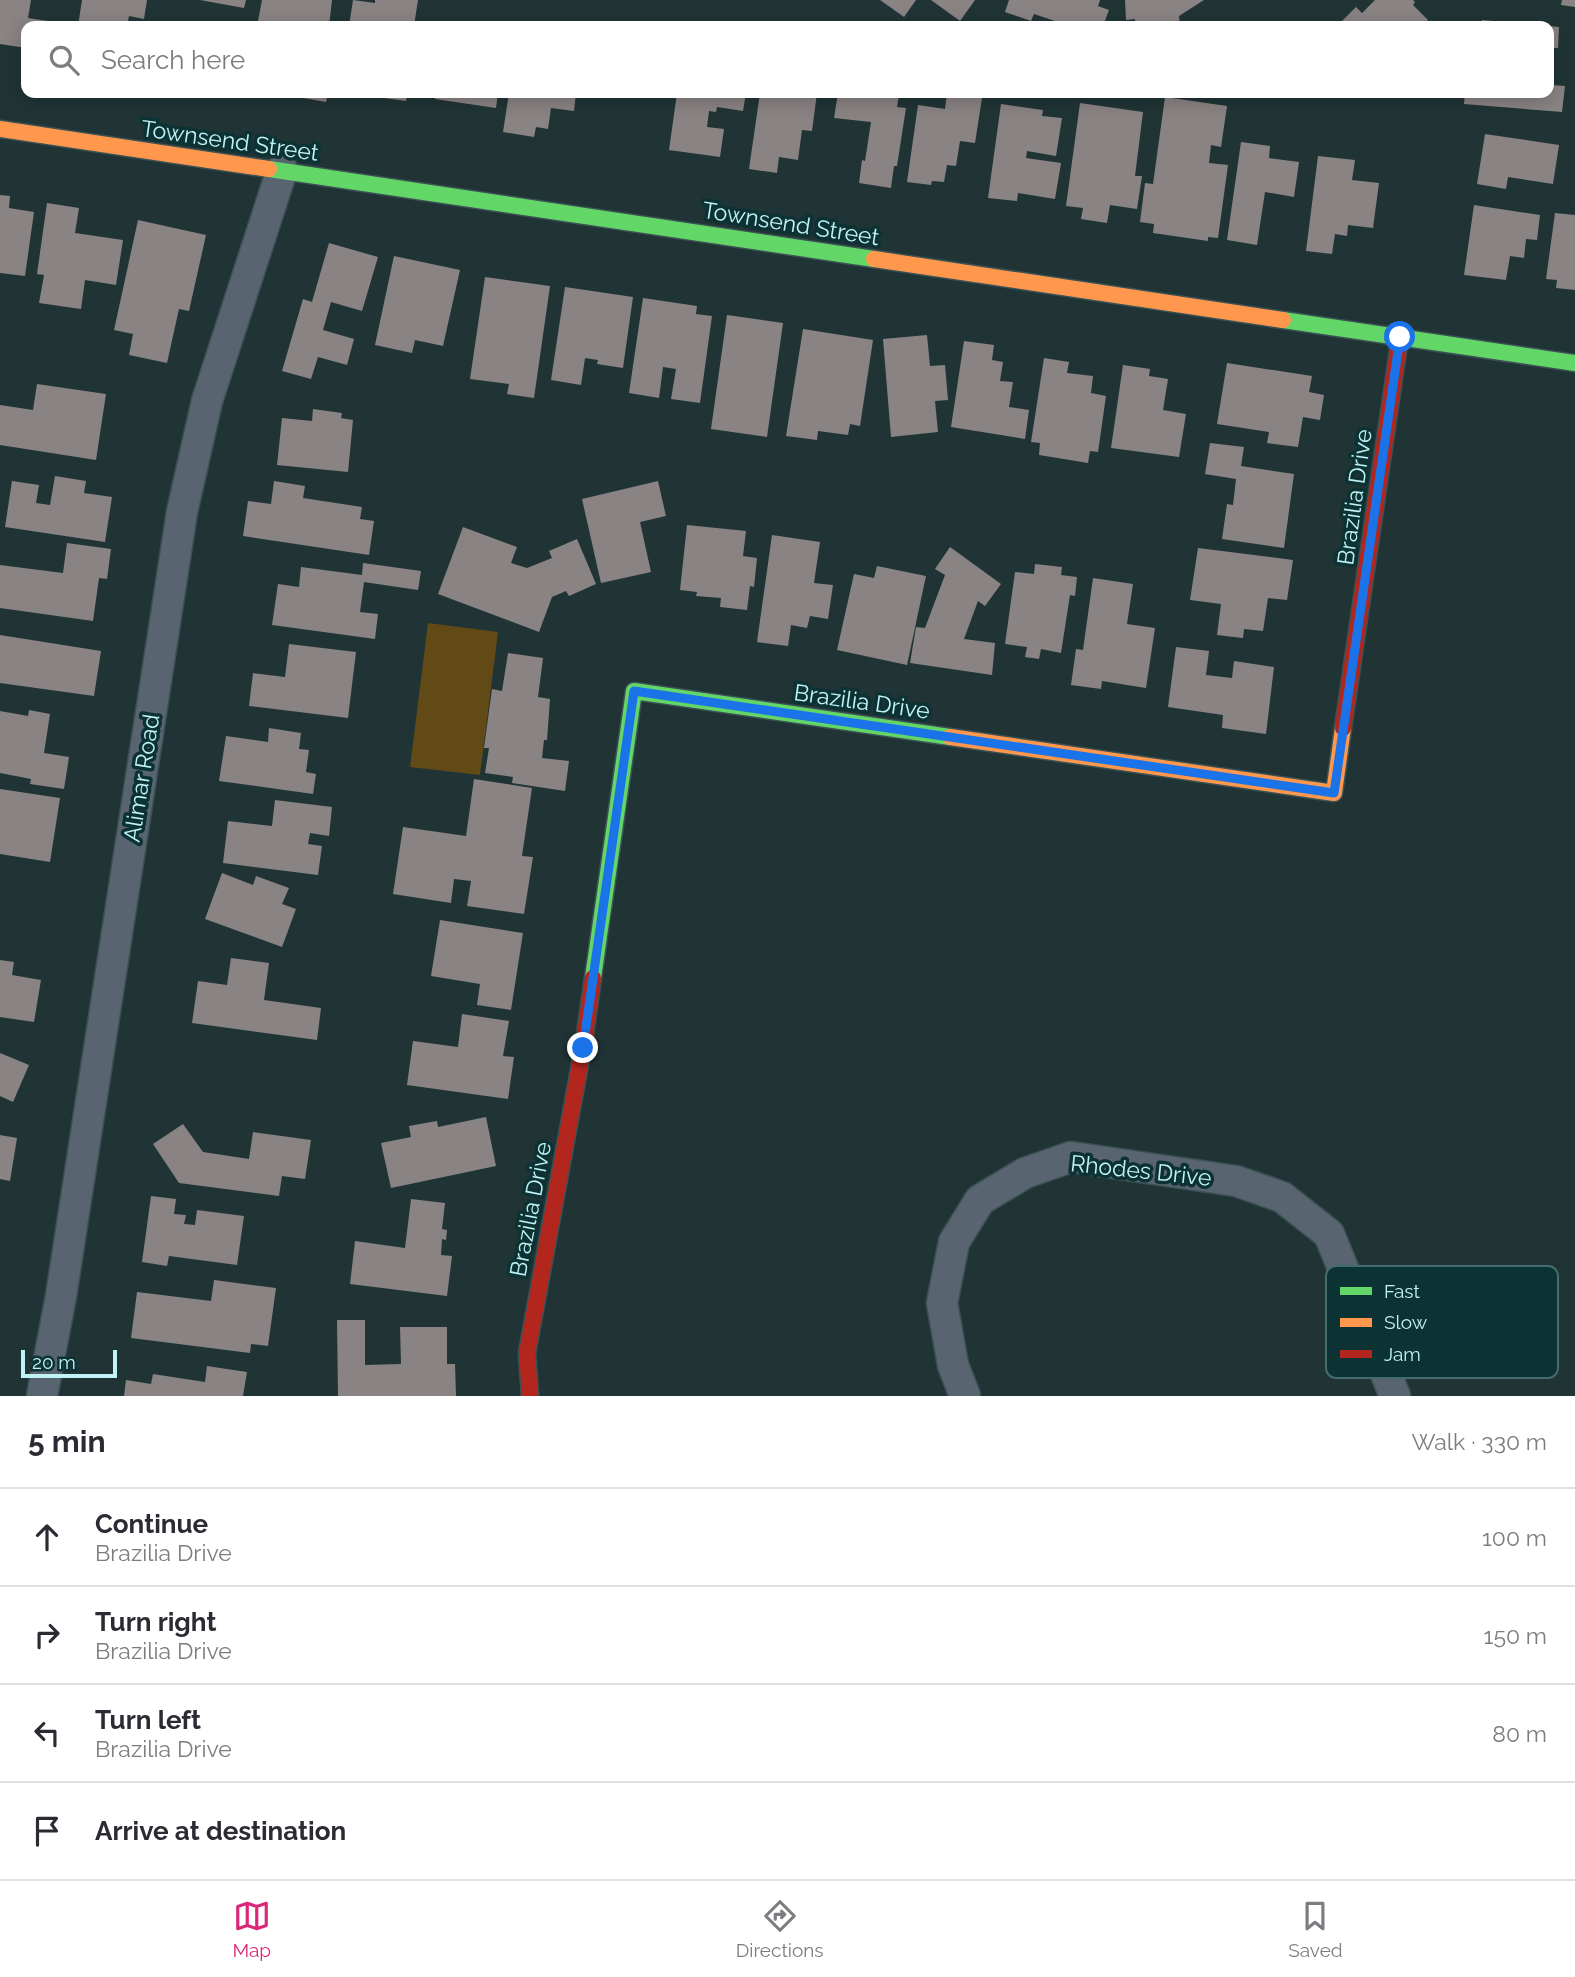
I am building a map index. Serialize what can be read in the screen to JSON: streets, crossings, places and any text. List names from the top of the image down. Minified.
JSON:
{"streets":{"street":["Townsend Street","Brazilia Drive","Alimar Road","Rhodes Drive"]},"crossings":[["Townsend Street","Brazilia Drive"],["Townsend Street","Alimar Road"]],"legend":["Fast","Slow","Jam"],"scale_bar":"20 m","page":{"search":"Search here","scale":"20 m","heading":["5 min","Walk · 330 m"],"list":[["Continue","Brazilia Drive","100 m"],["Turn right","Brazilia Drive","150 m"],["Turn left","Brazilia Drive","80 m"],"Arrive at destination"],"nav":["Map","Directions","Saved"]}}
